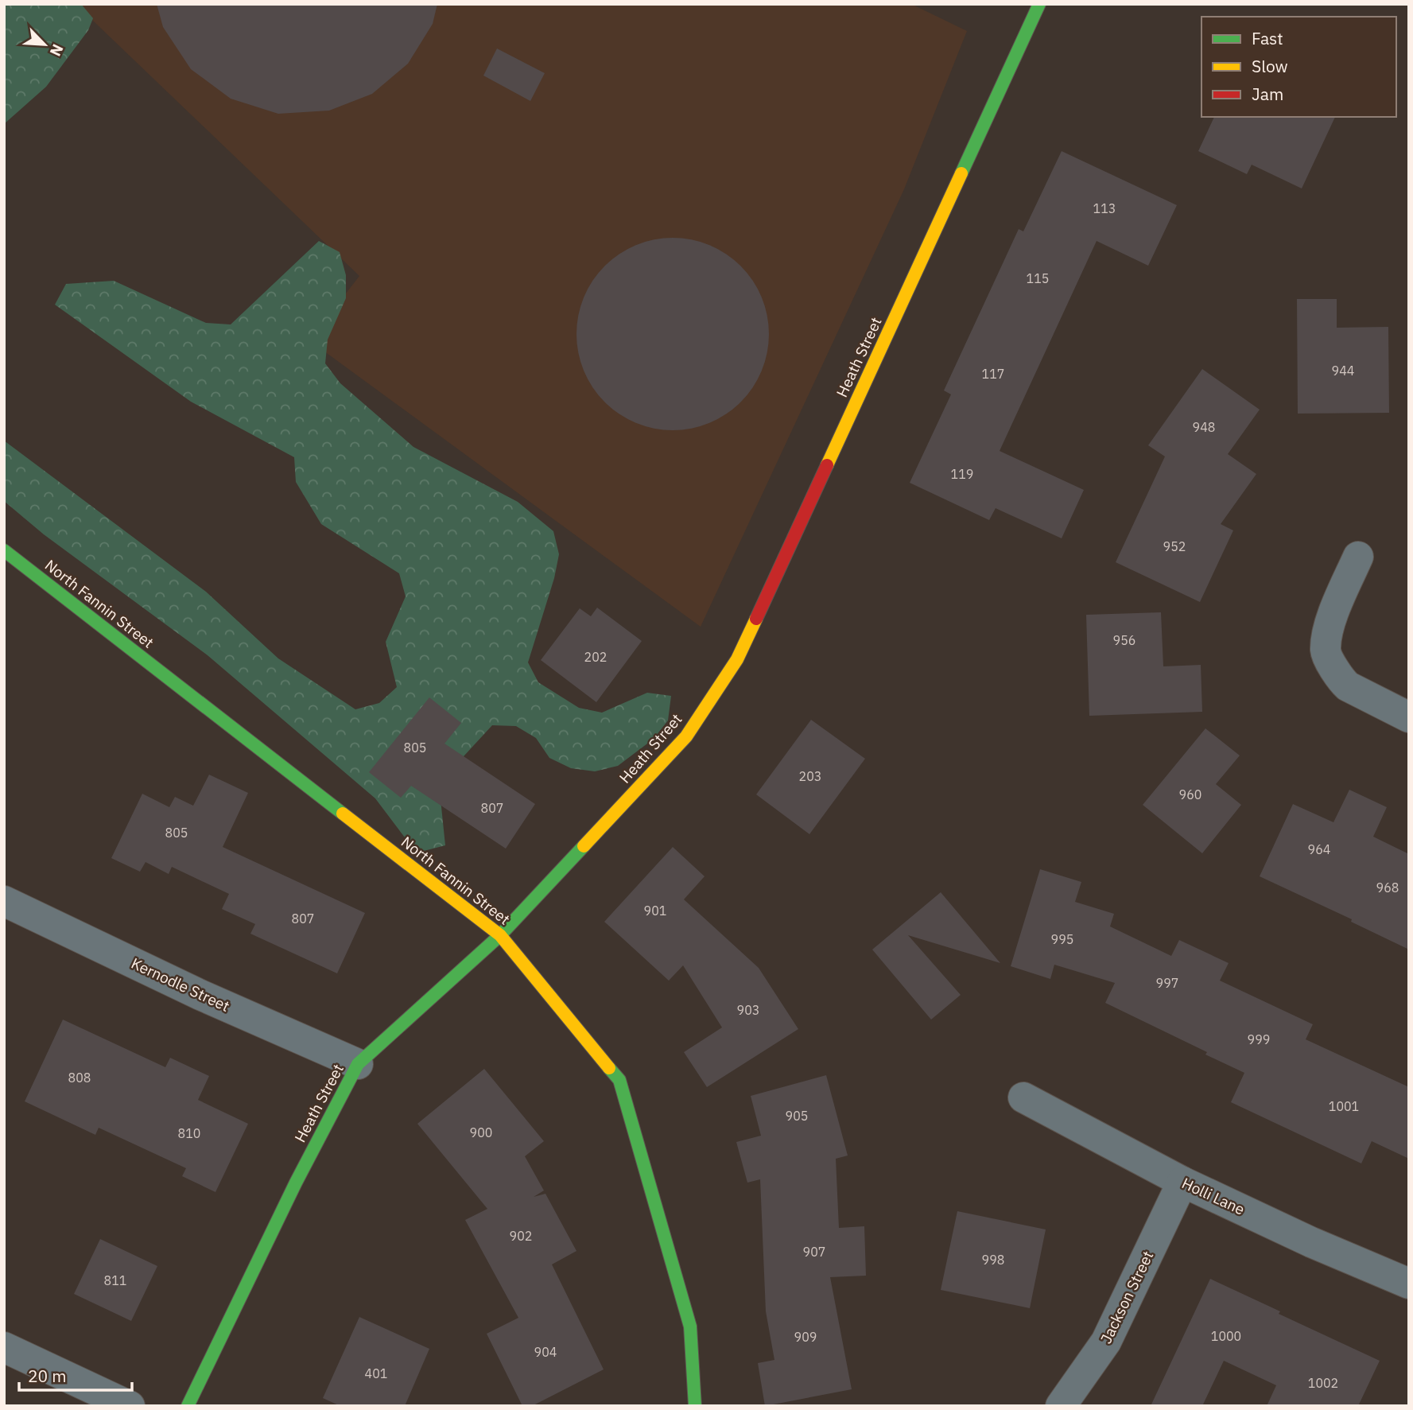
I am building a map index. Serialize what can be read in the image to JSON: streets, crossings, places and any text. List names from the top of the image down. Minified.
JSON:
{"streets":{"street":["Heath Street","North Fannin Street","Kernodle Street","Holli Lane","Jackson Street"]},"crossings":[["Heath Street","North Fannin Street"],["Heath Street","Kernodle Street"],["Holli Lane","Jackson Street"]],"house_numbers":["113","115","944","117","948","119","952","956","202","805","203","960","807","805","964","968","901","807","995","997","903","999","808","1001","905","900","810","902","907","998","811","1000","909","904","401","1002"],"legend":["Fast","Slow","Jam"],"scale_bar":"20 m","north":"bottom right"}
